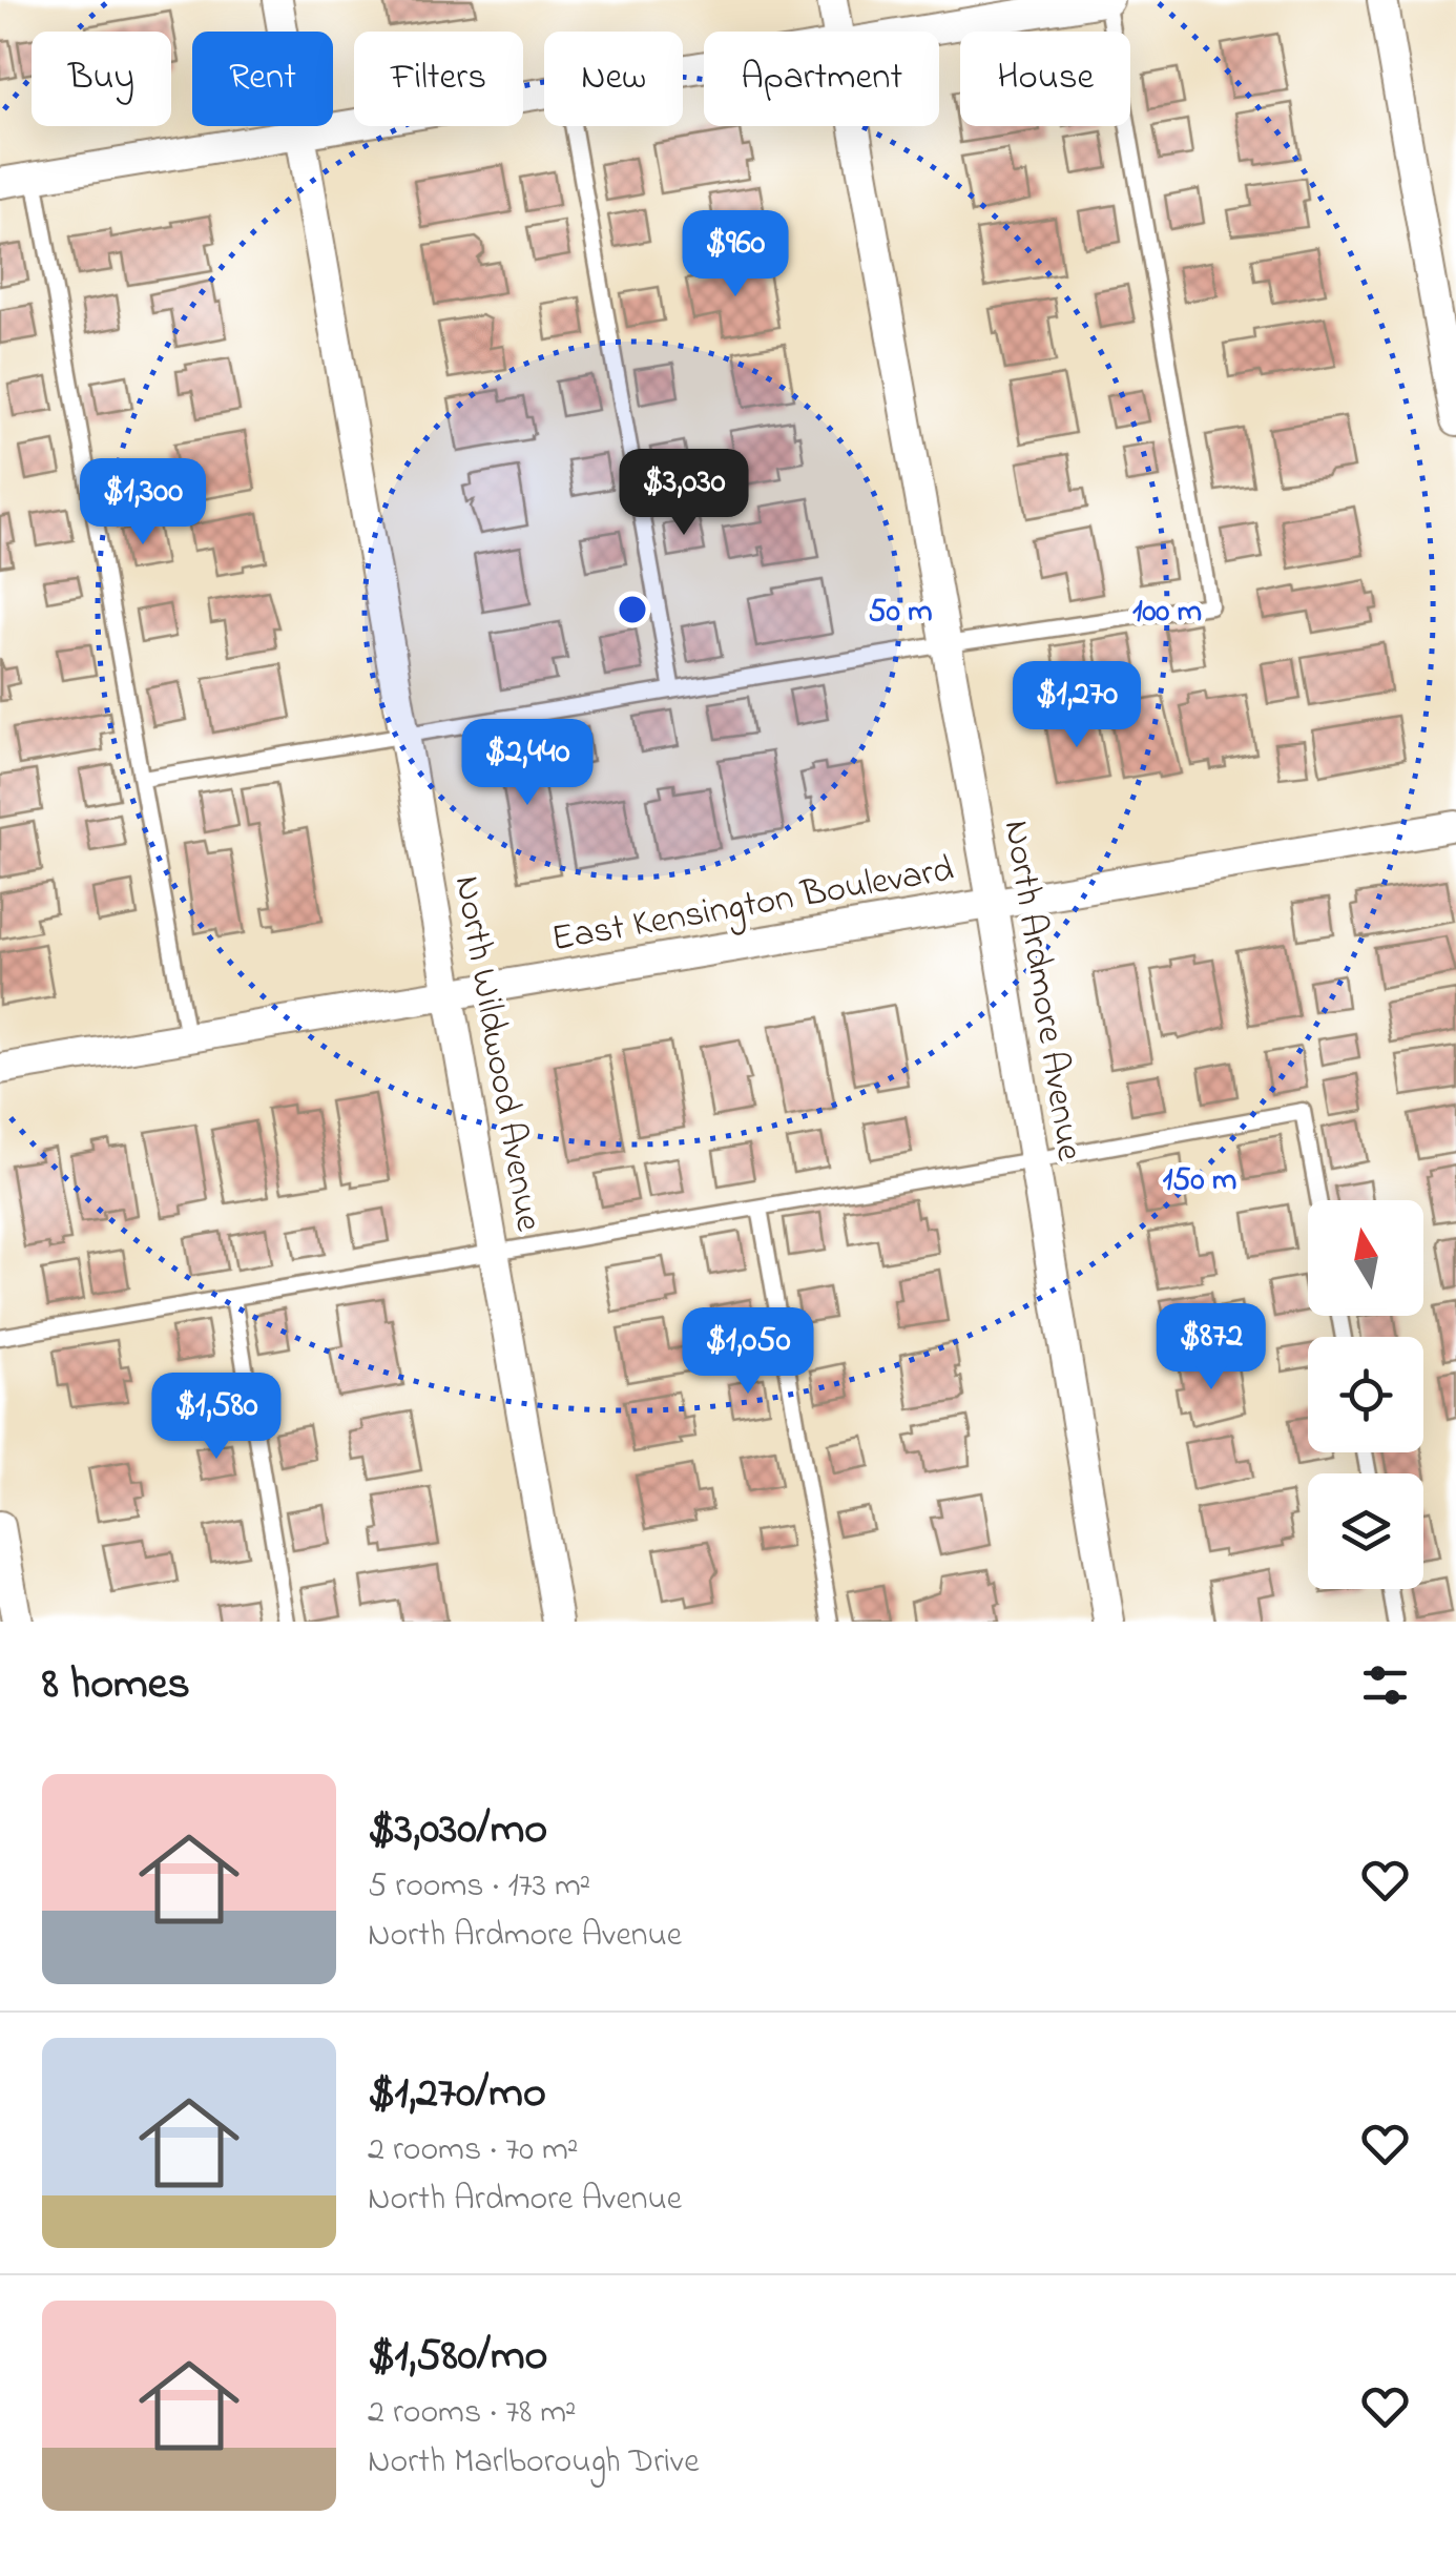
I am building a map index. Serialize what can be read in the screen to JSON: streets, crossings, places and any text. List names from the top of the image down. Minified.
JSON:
{"streets":{"street":["East Kensington Boulevard","North Ardmore Avenue","North Wildwood Avenue"]},"crossings":[["East Kensington Boulevard","North Ardmore Avenue"],["East Kensington Boulevard","North Wildwood Avenue"]],"north":"top","page":{"chip":["Buy","Rent","Filters","New","Apartment","House"],"price":["$960","$3,030","$1,300","$1,270","$2,440","$872","$1,050","$1,580"],"heading":"8 homes","list":[{"name":"$3,030/mo","note":"5 rooms · 173 m² · North Ardmore Avenue"},{"name":"$1,270/mo","note":"2 rooms · 70 m² · North Ardmore Avenue"},{"name":"$1,580/mo","note":"2 rooms · 78 m² · North Marlborough Drive"}]},"rings":["50 m","100 m","150 m"]}
